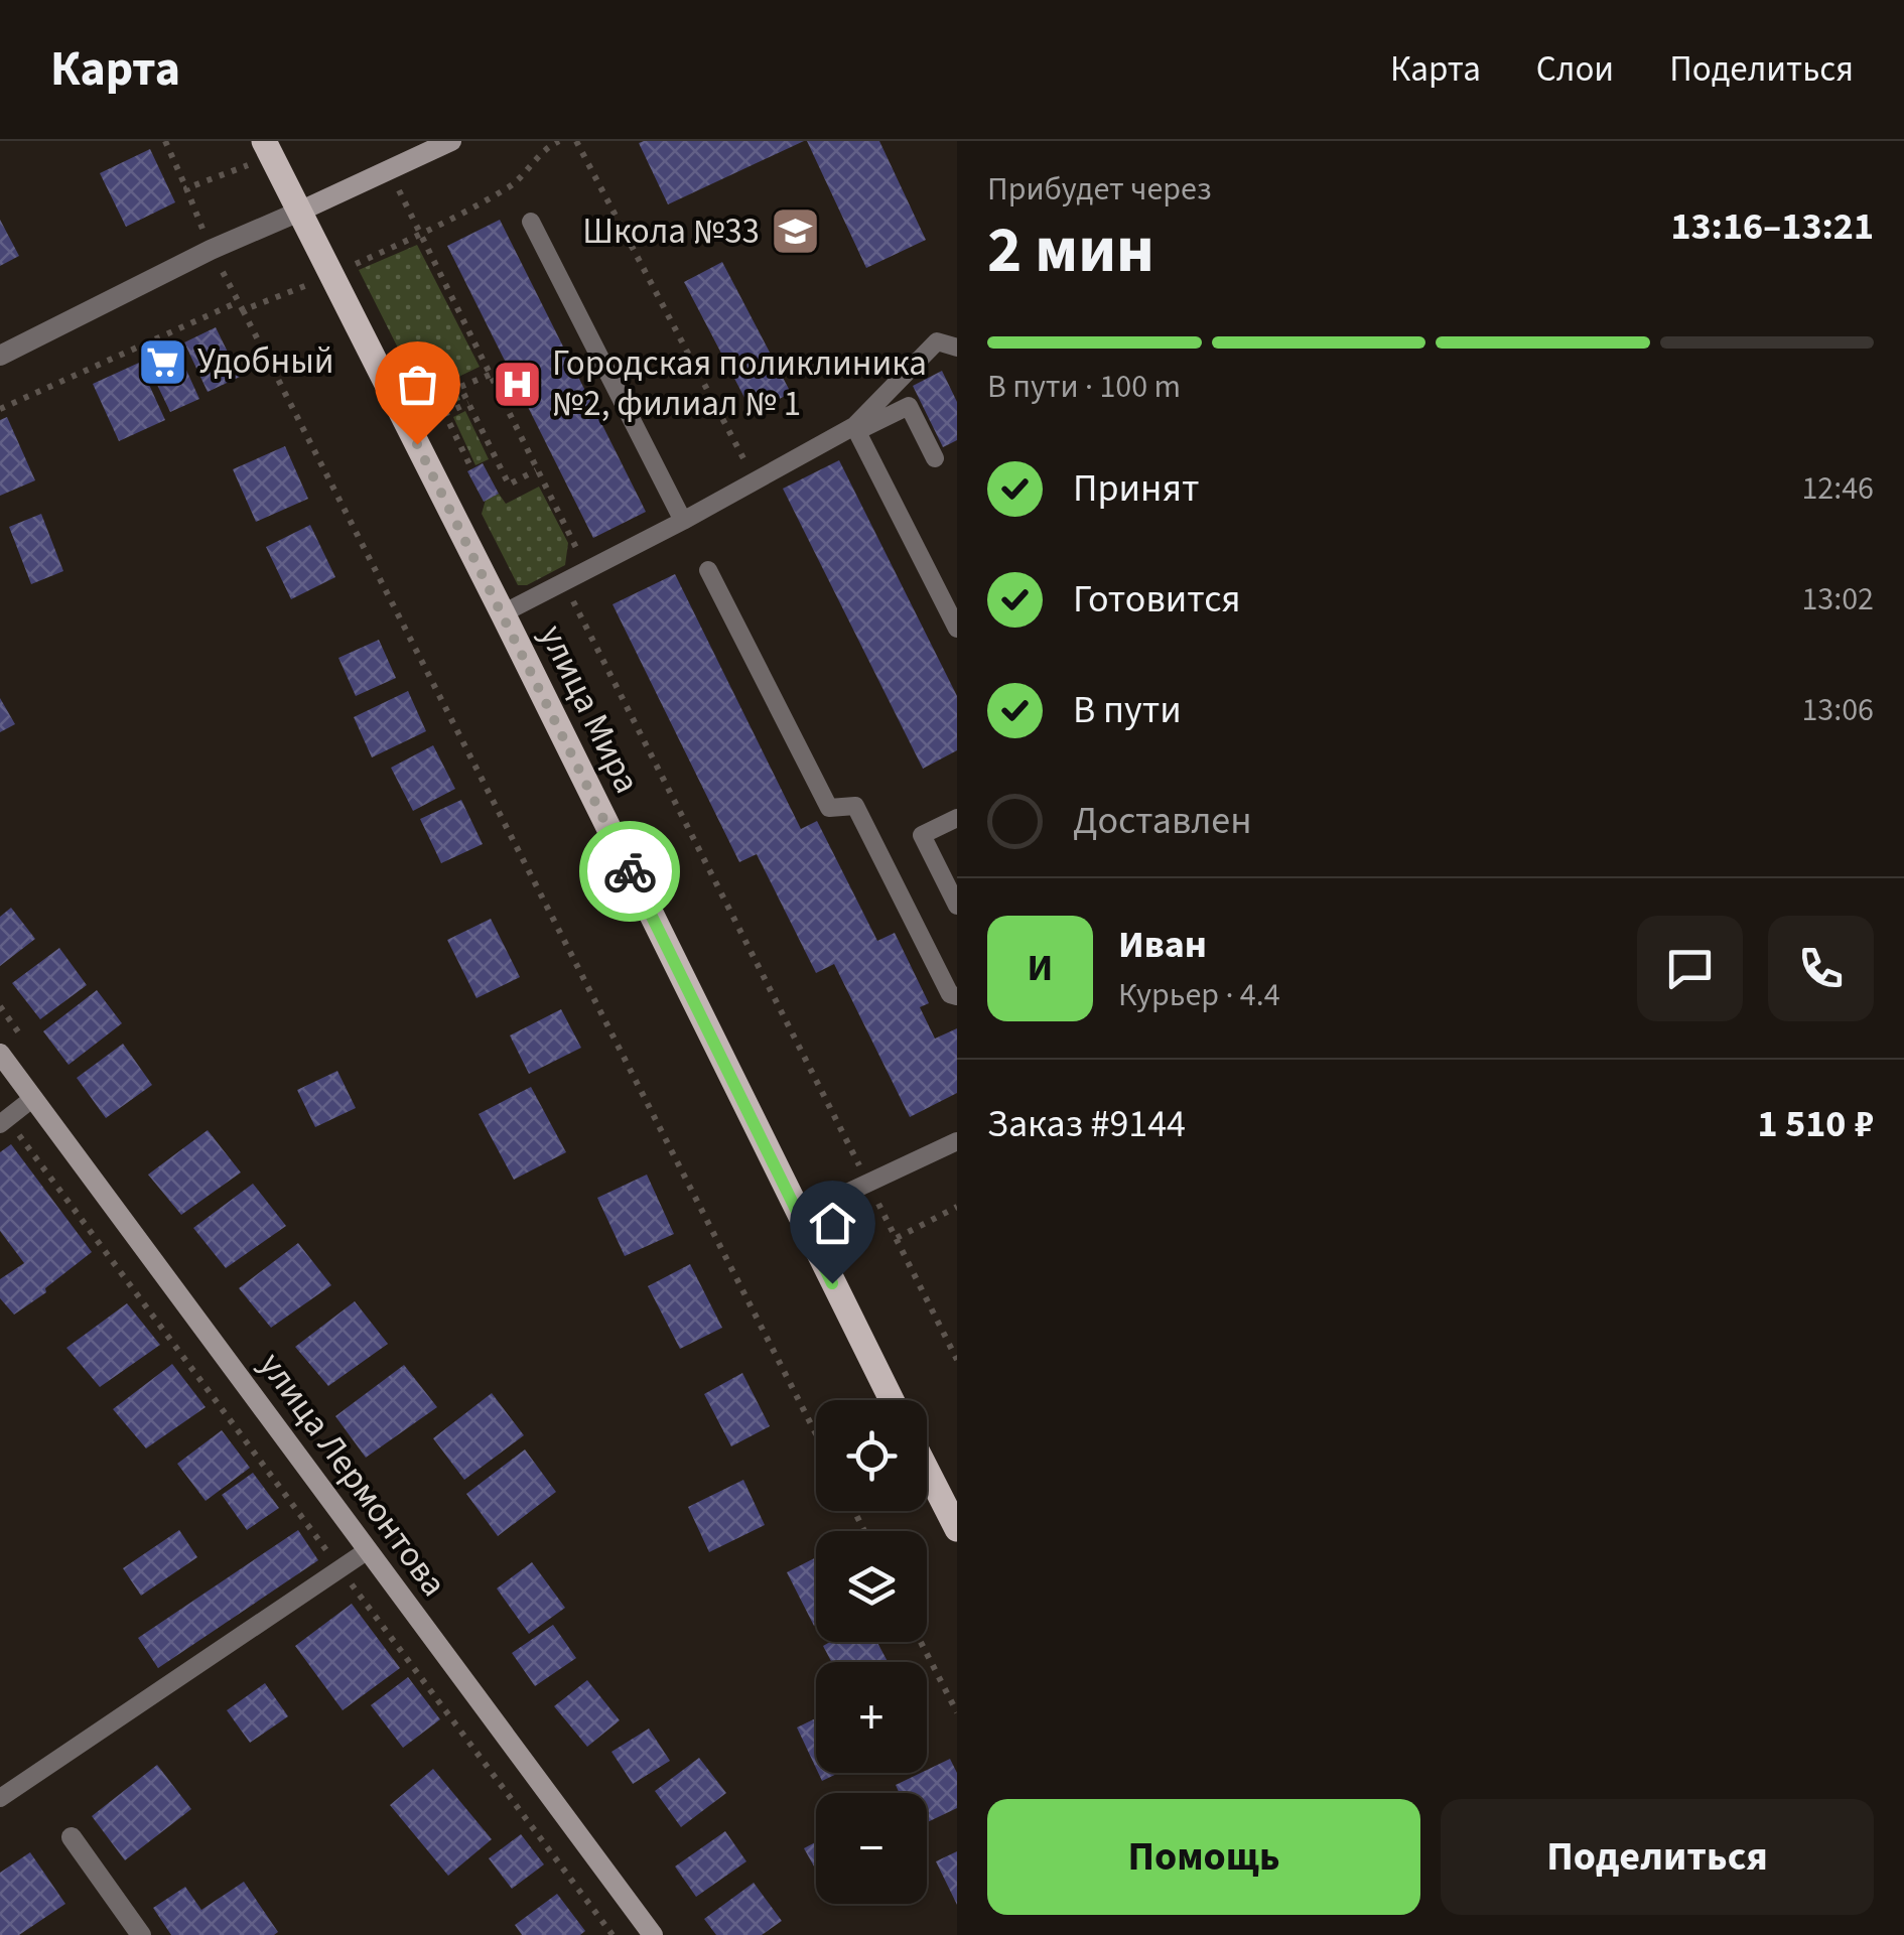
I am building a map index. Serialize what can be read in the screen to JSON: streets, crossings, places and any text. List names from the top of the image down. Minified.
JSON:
{"streets":{"main road":["улица Мира","улица Лермонтова"]},"places":{"school or university":["Школа №33"],"supermarket":["Удобный"],"hospital":["Городская поликлиника №2, филиал № 1"]},"page":{"header":"Карта","nav":["Карта","Слои","Поделиться"],"heading":["2 мин","Прибудет через","13:16–13:21"],"panel":["Иван","Курьер · 4.4","Заказ #9144","1 510 ₽"],"bar":"В пути · 100 m","list":[["Принят","12:46"],["Готовится","13:02"],["В пути","13:06"],"Доставлен"],"round":"И","map_buttons":["+","−"],"buttons":["Помощь","Поделиться"]}}
